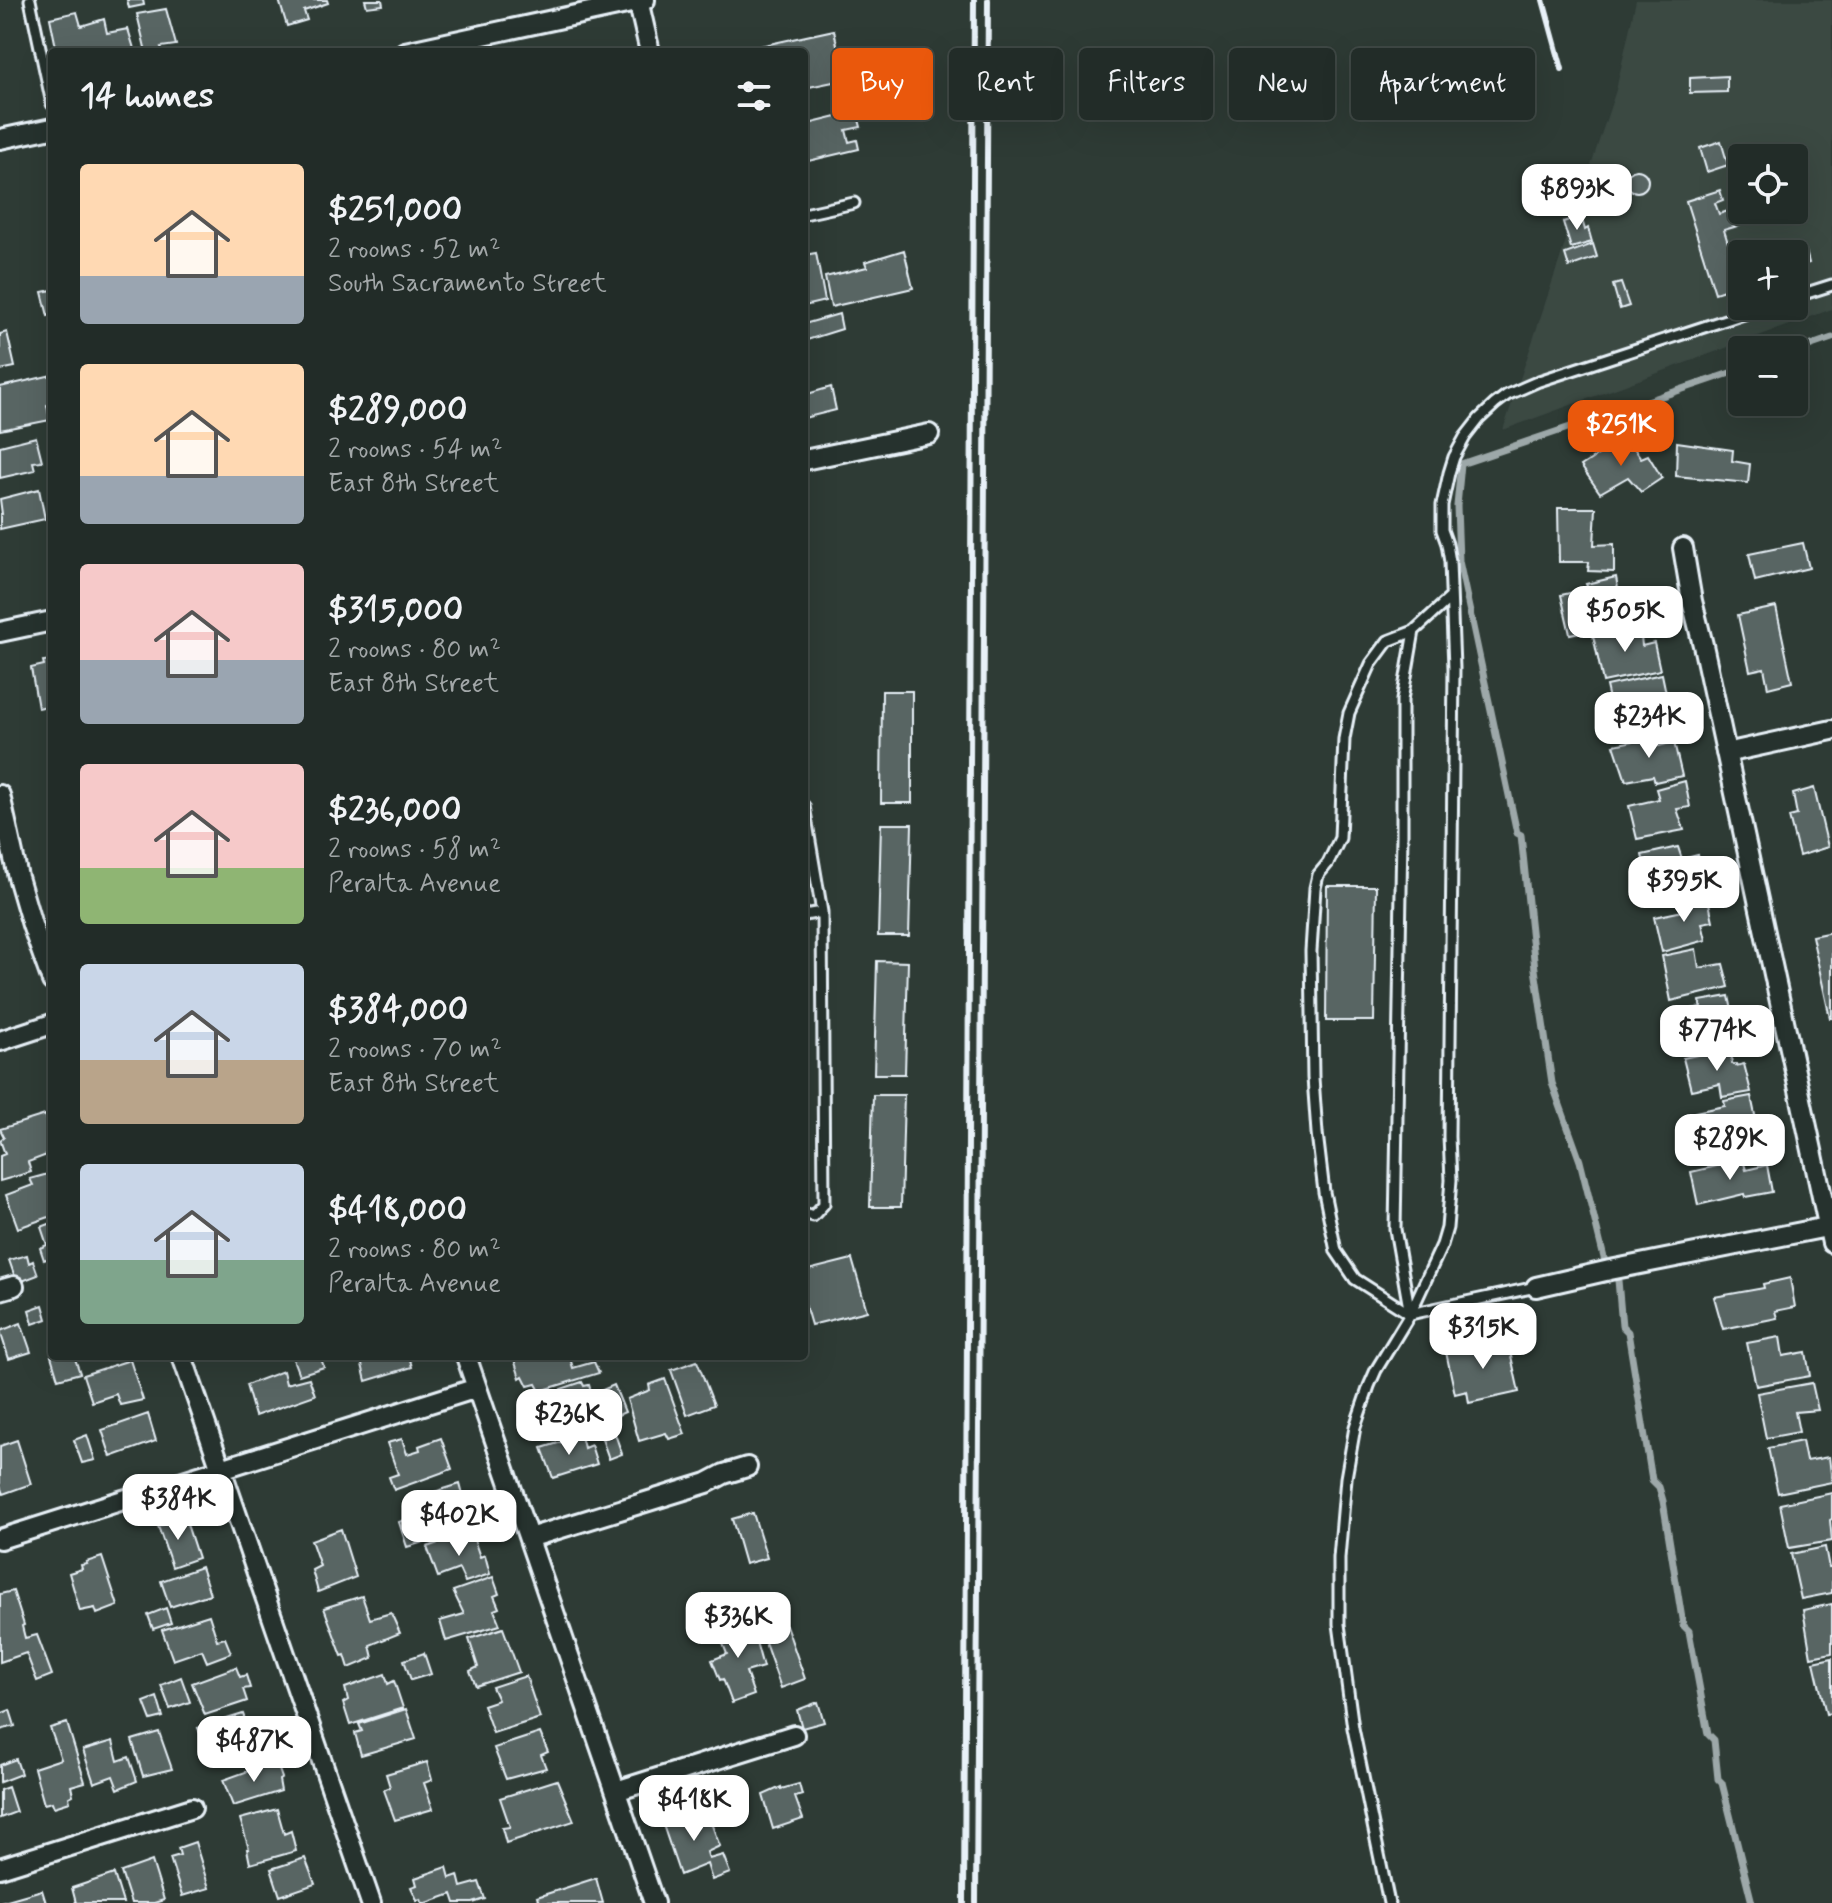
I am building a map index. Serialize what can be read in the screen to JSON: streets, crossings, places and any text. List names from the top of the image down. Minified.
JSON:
{"page":{"chip":["Buy","Rent","Filters","New","Apartment"],"heading":"14 homes","map_buttons":["+","−"],"list":[{"name":"$251,000","note":"2 rooms · 52 m² · South Sacramento Street"},{"name":"$289,000","note":"2 rooms · 54 m² · East 8th Street"},{"name":"$315,000","note":"2 rooms · 80 m² · East 8th Street"},{"name":"$236,000","note":"2 rooms · 58 m² · Peralta Avenue"},{"name":"$384,000","note":"2 rooms · 70 m² · East 8th Street"},{"name":"$418,000","note":"2 rooms · 80 m² · Peralta Avenue"}],"price":["$893K","$251K","$505K","$234K","$395K","$774K","$289K","$315K","$236K","$384K","$402K","$336K","$487K","$418K"]}}
